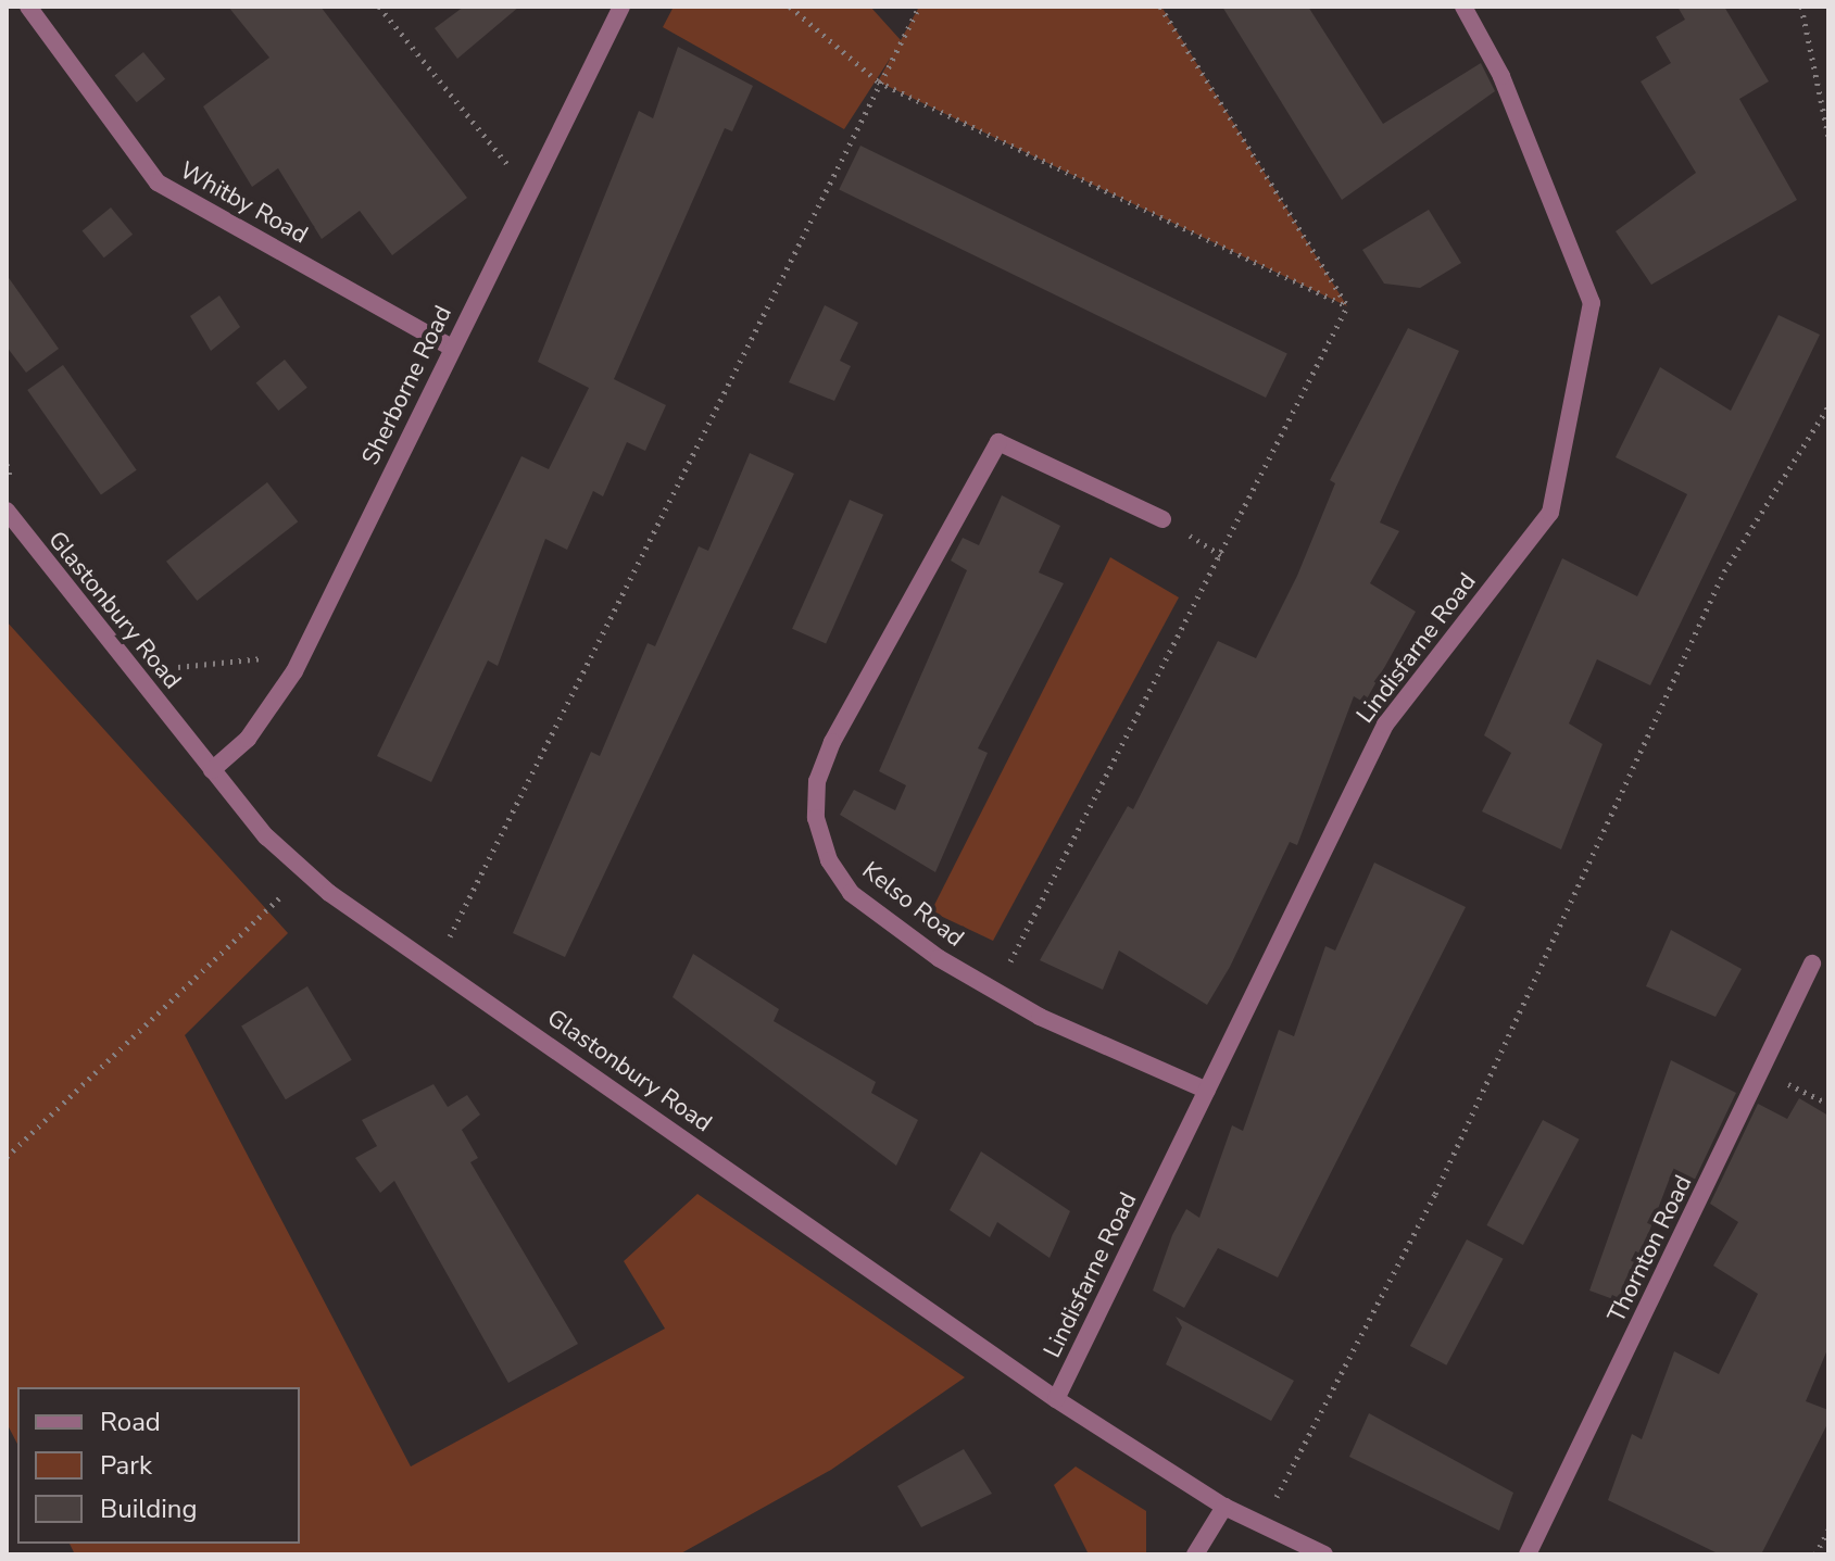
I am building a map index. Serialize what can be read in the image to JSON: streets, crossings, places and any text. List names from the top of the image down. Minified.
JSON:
{"streets":{"street":["Whitby Road","Sherborne Road","Glastonbury Road","Lindisfarne Road","Kelso Road","Thornton Road"]},"crossings":[["Whitby Road","Sherborne Road"],["Sherborne Road","Glastonbury Road"],["Glastonbury Road","Lindisfarne Road"],["Lindisfarne Road","Kelso Road"]],"legend":["Road","Park","Building"]}
